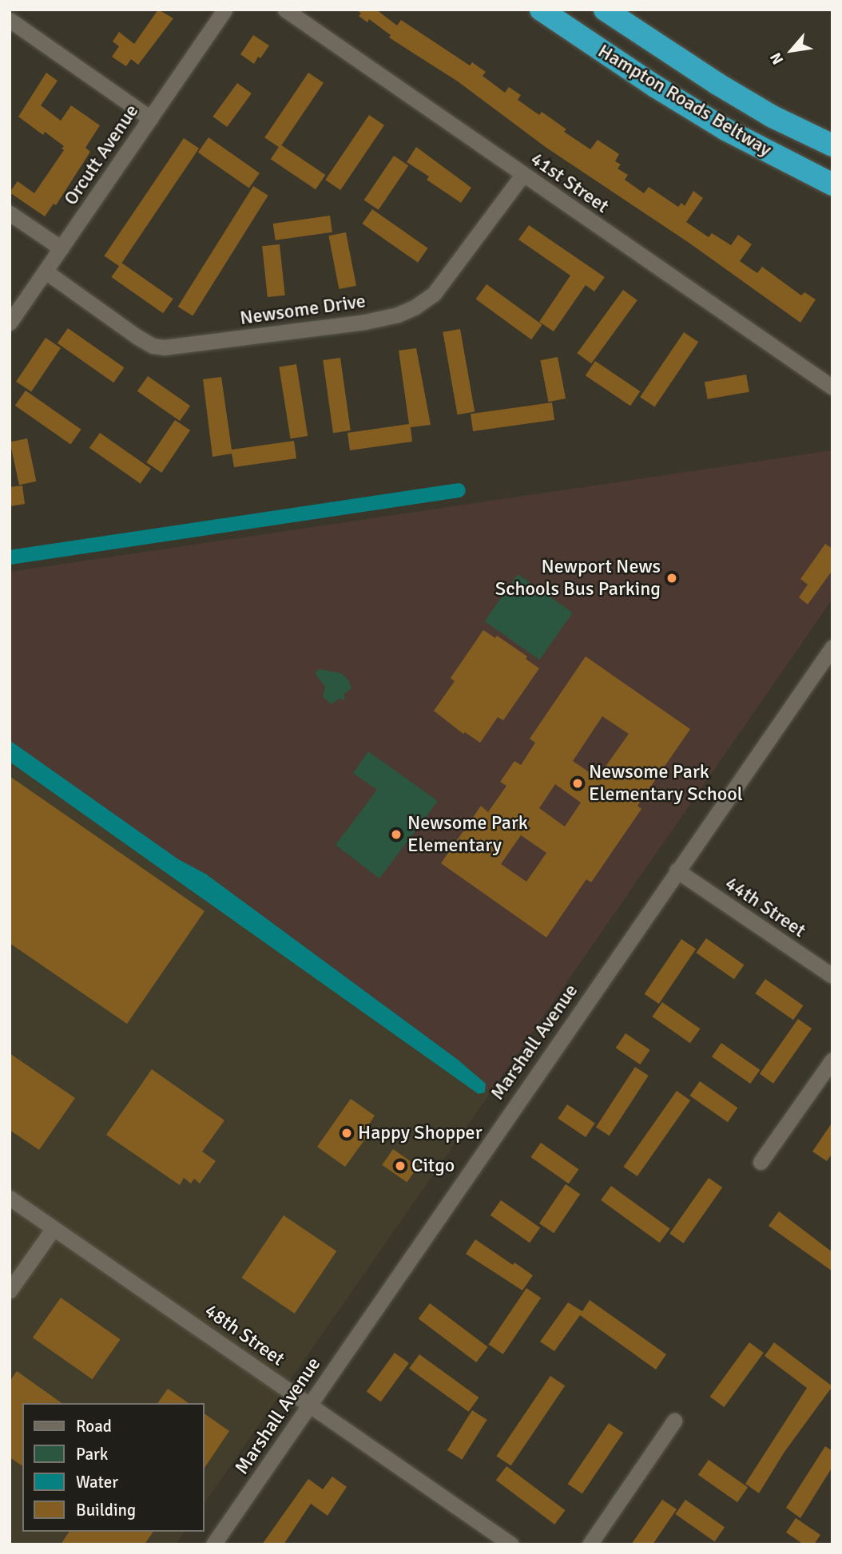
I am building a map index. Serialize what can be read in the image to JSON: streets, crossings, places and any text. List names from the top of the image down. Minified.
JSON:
{"streets":{"highway":["Hampton Roads Beltway"],"street":["Orcutt Avenue","41st Street","Newsome Drive","44th Street","Marshall Avenue","48th Street"]},"crossings":[["Orcutt Avenue","Newsome Drive"],["41st Street","Newsome Drive"],["44th Street","Marshall Avenue"],["Marshall Avenue","48th Street"]],"places":["Newport News Schools Bus Parking","Newsome Park Elementary School","Newsome Park Elementary","Happy Shopper","Citgo"],"legend":["Road","Park","Water","Building"],"north":"bottom left"}
